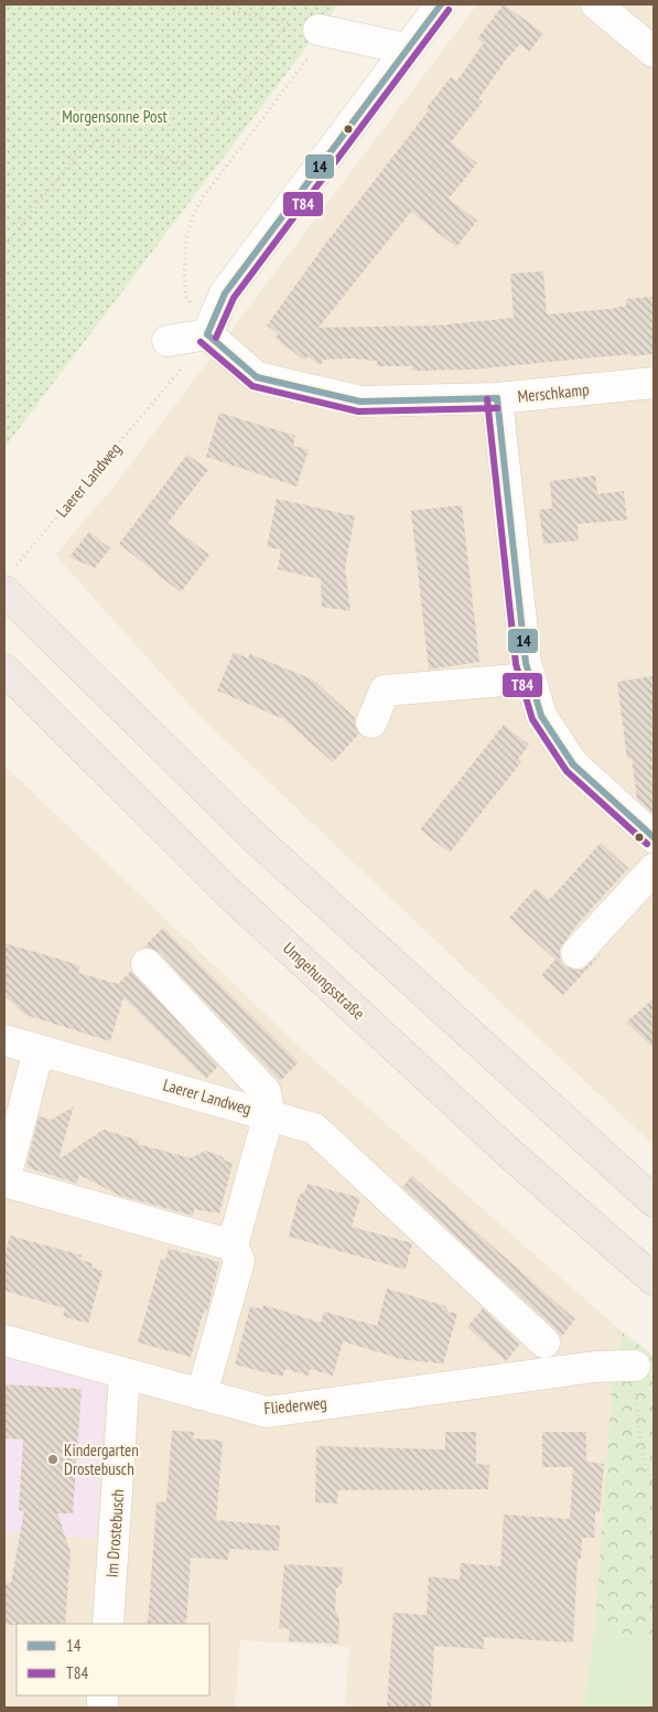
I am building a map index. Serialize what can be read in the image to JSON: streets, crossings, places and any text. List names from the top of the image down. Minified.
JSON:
{"streets":{"highway":["Umgehungsstraße"],"street":["Merschkamp","Laerer Landweg","Fliederweg","Im Drostebusch"]},"crossings":[["Fliederweg","Im Drostebusch"]],"parks":["Morgensonne Post"],"places":["Kindergarten Drostebusch"],"lines":["transit line 14","transit line T84"],"legend":["14","T84"]}
